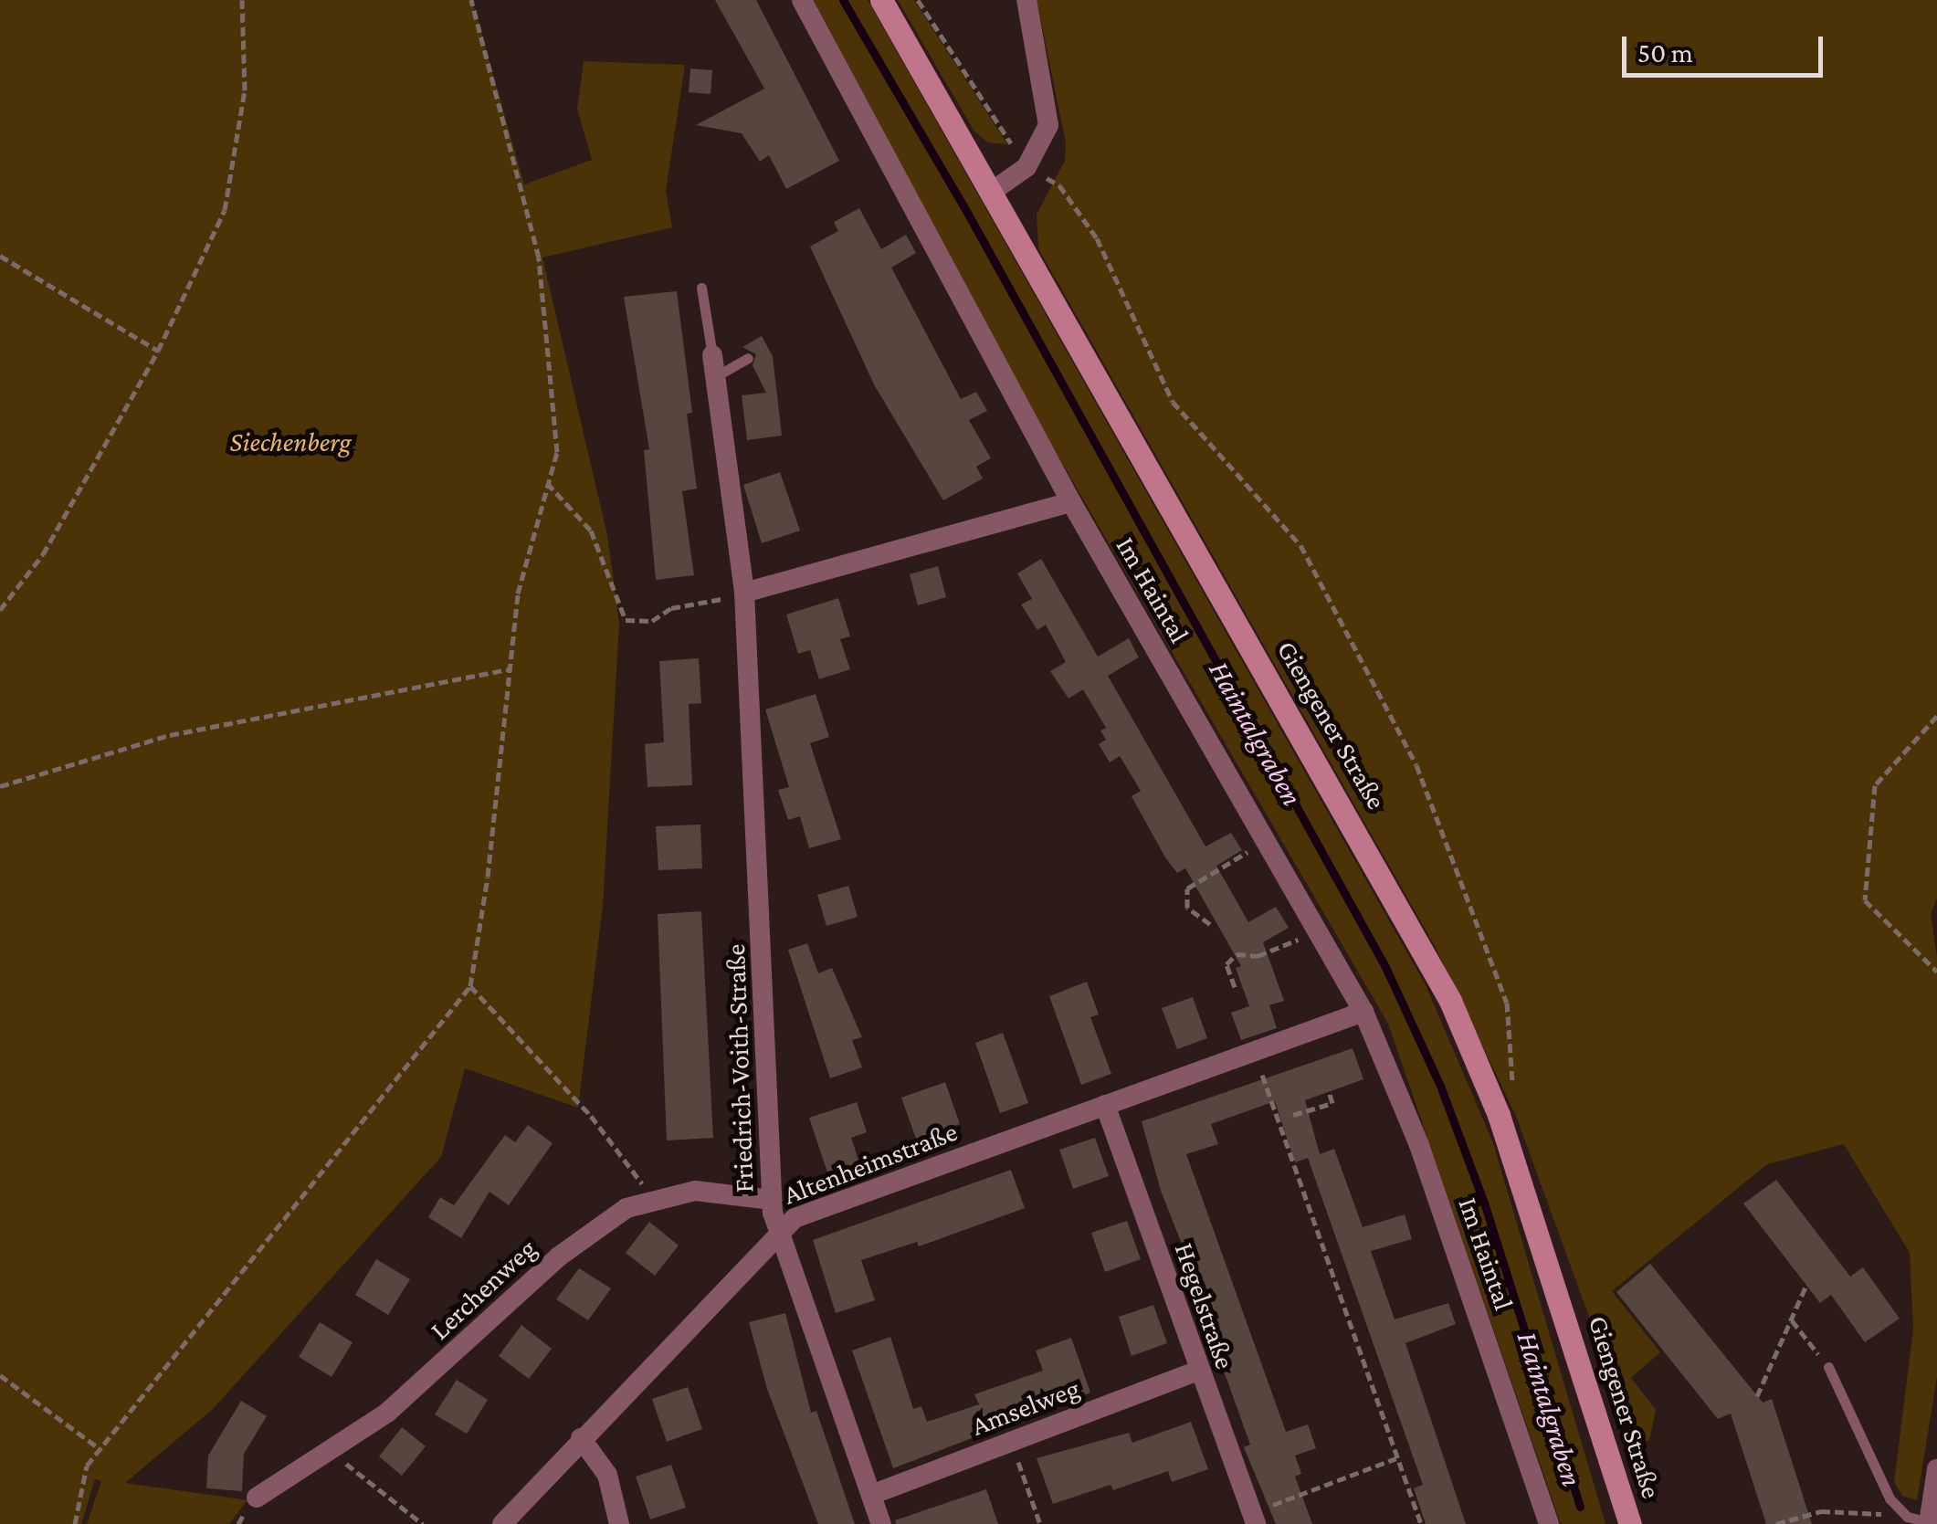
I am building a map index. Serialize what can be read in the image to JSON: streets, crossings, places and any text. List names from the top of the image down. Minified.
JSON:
{"streets":{"main road":["Giengener Straße"],"street":["Im Haintal","Friedrich-Voith-Straße","Altenheimstraße","Lerchenweg","Hegelstraße","Amselweg"]},"crossings":[["Im Haintal","Altenheimstraße"],["Friedrich-Voith-Straße","Altenheimstraße"],["Friedrich-Voith-Straße","Lerchenweg"],["Friedrich-Voith-Straße","Amselweg"],["Altenheimstraße","Hegelstraße"],["Hegelstraße","Amselweg"]],"water":["Haintalgraben"],"parks":["Siechenberg"],"scale_bar":"50 m"}
